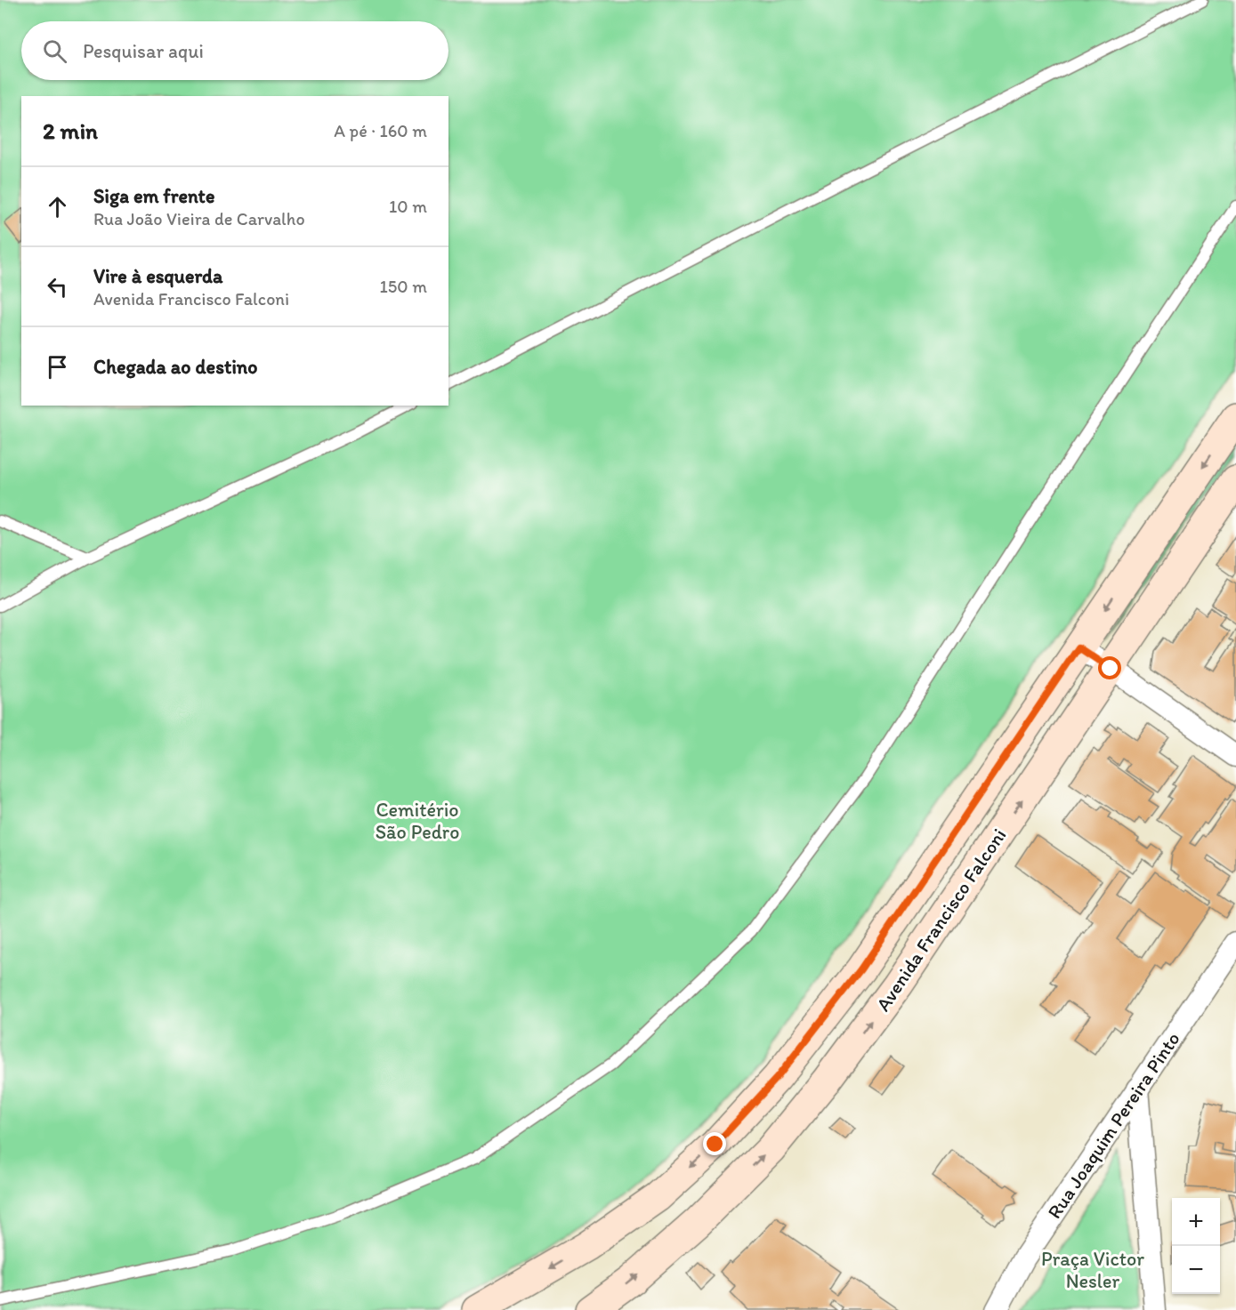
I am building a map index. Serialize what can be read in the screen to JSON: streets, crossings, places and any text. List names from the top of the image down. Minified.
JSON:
{"streets":{"main road":["Avenida Francisco Falconi"],"street":["Rua Joaquim Pereira Pinto"]},"parks":["Cemitério São Pedro","Praça Victor Nesler"],"page":{"search":"Pesquisar aqui","heading":["2 min","A pé · 160 m"],"list":[["Siga em frente","Rua João Vieira de Carvalho","10 m"],["Vire à esquerda","Avenida Francisco Falconi","150 m"],"Chegada ao destino"],"map_buttons":["+","−"]}}
